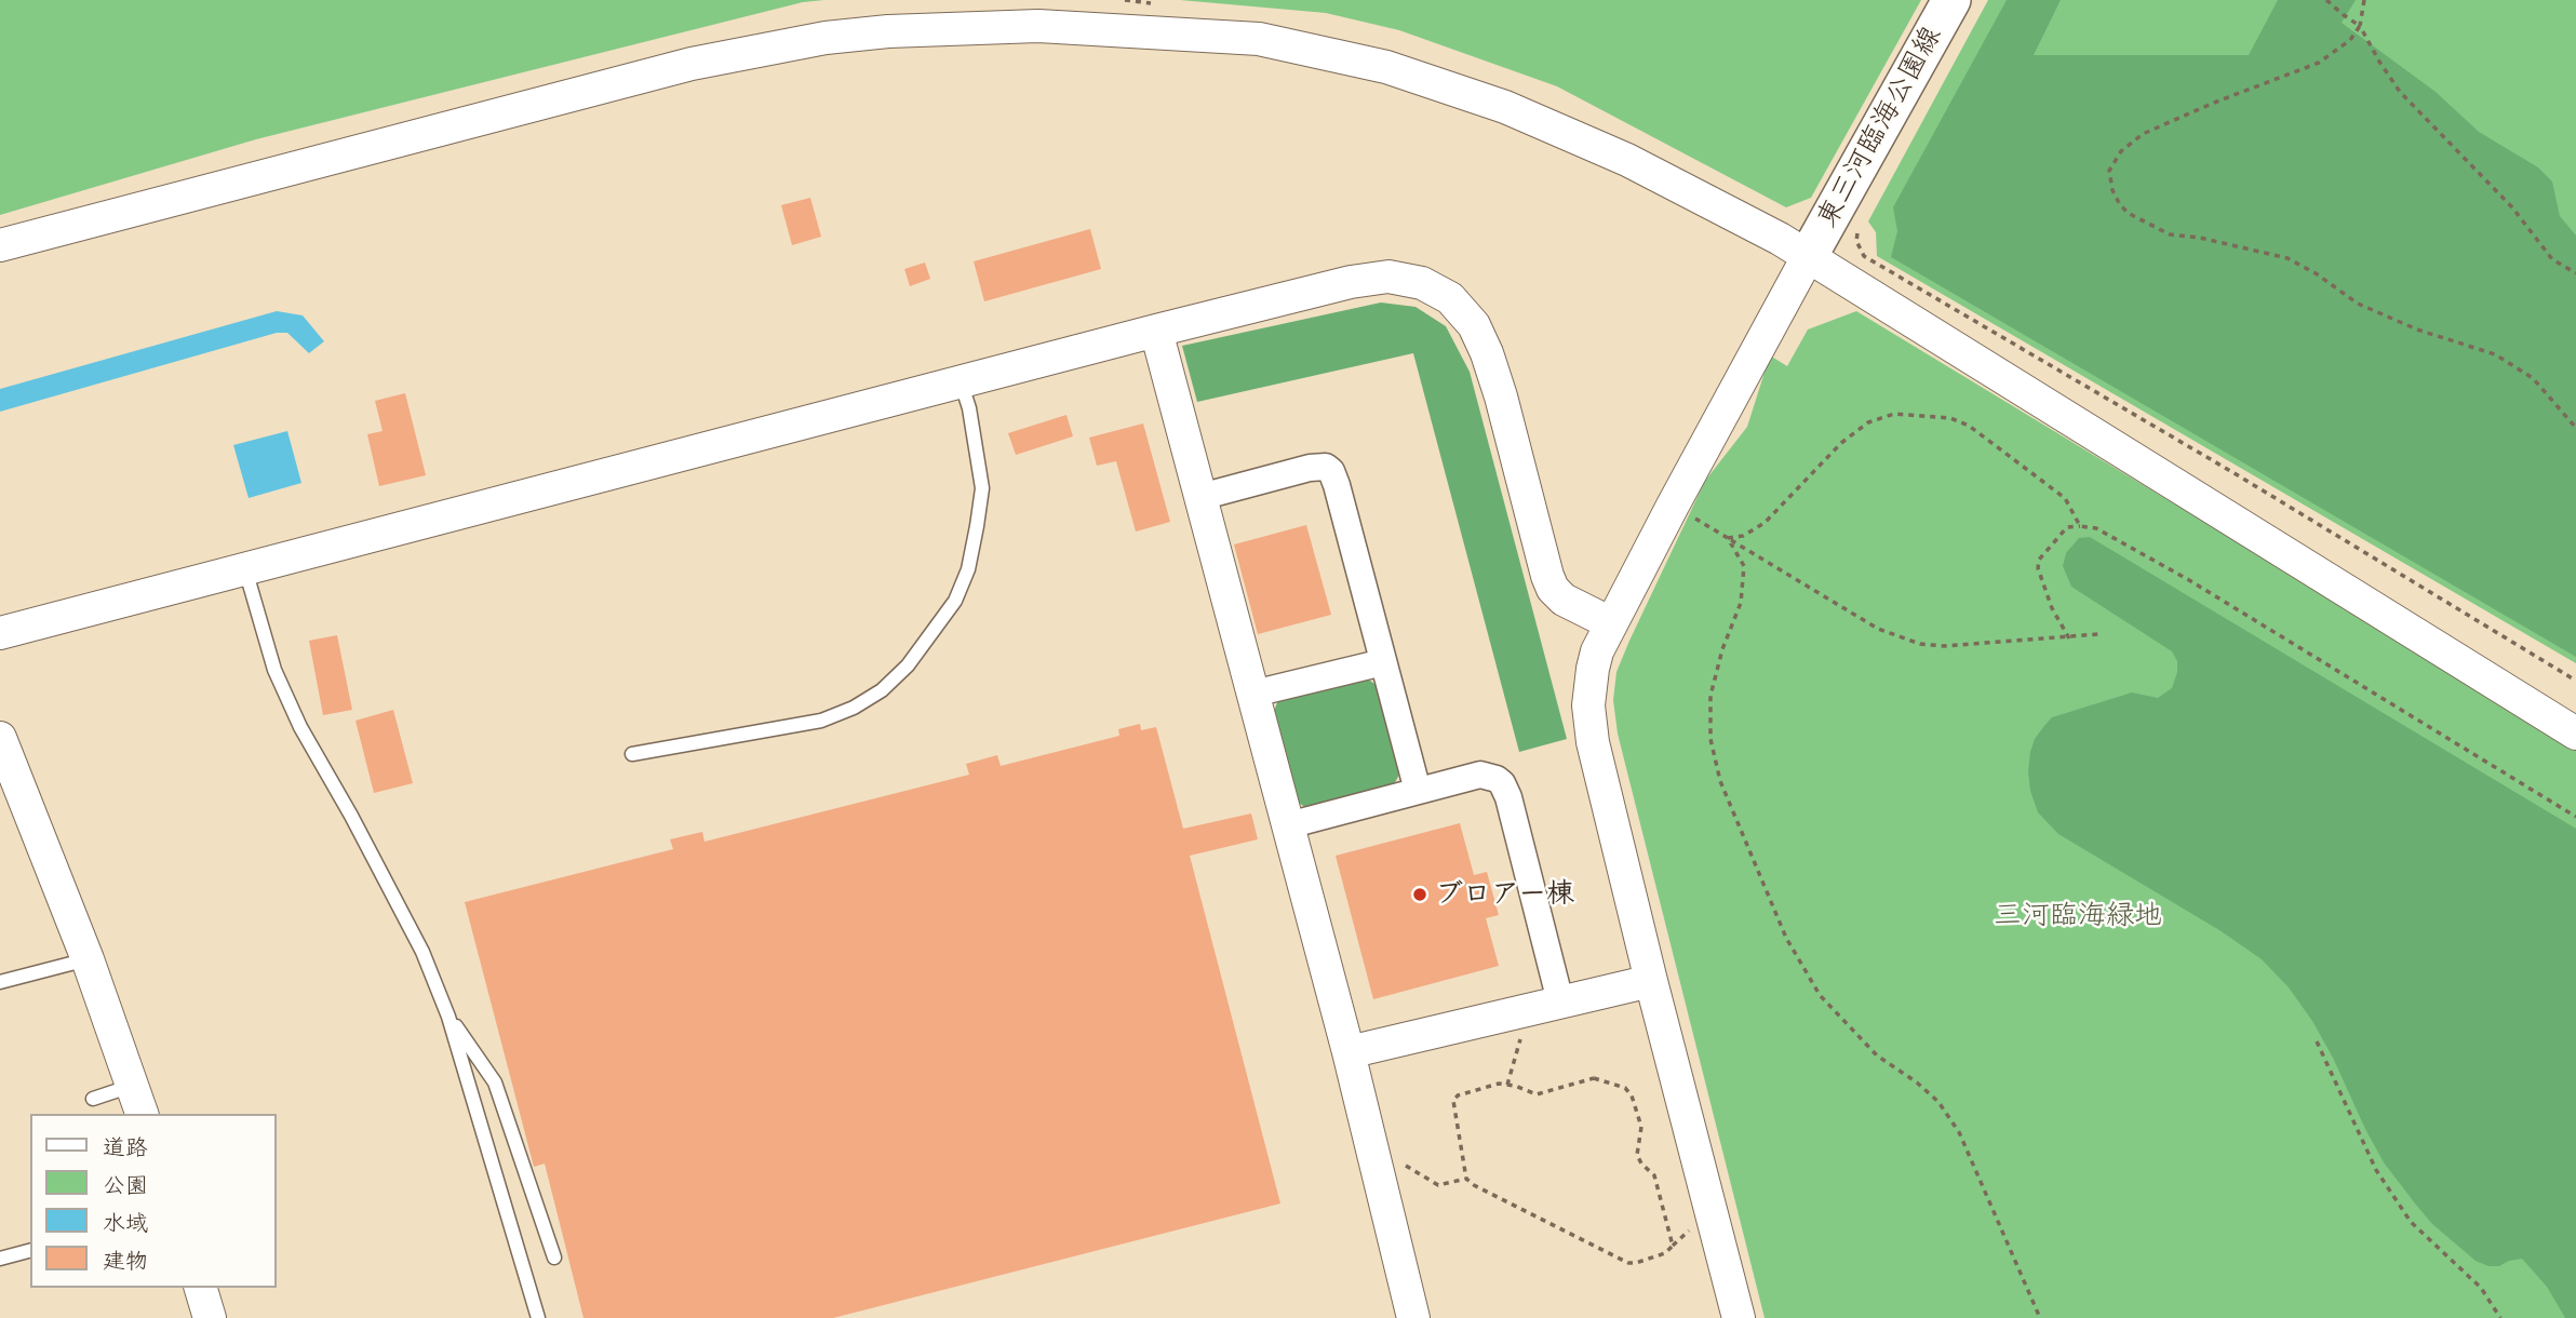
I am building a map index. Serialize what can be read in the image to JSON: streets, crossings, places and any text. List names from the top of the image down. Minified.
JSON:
{"streets":{"main road":["東三河臨海公園線"]},"parks":["三河臨海緑地"],"places":["ブロアー棟"],"legend":["道路","公園","水域","建物"]}
